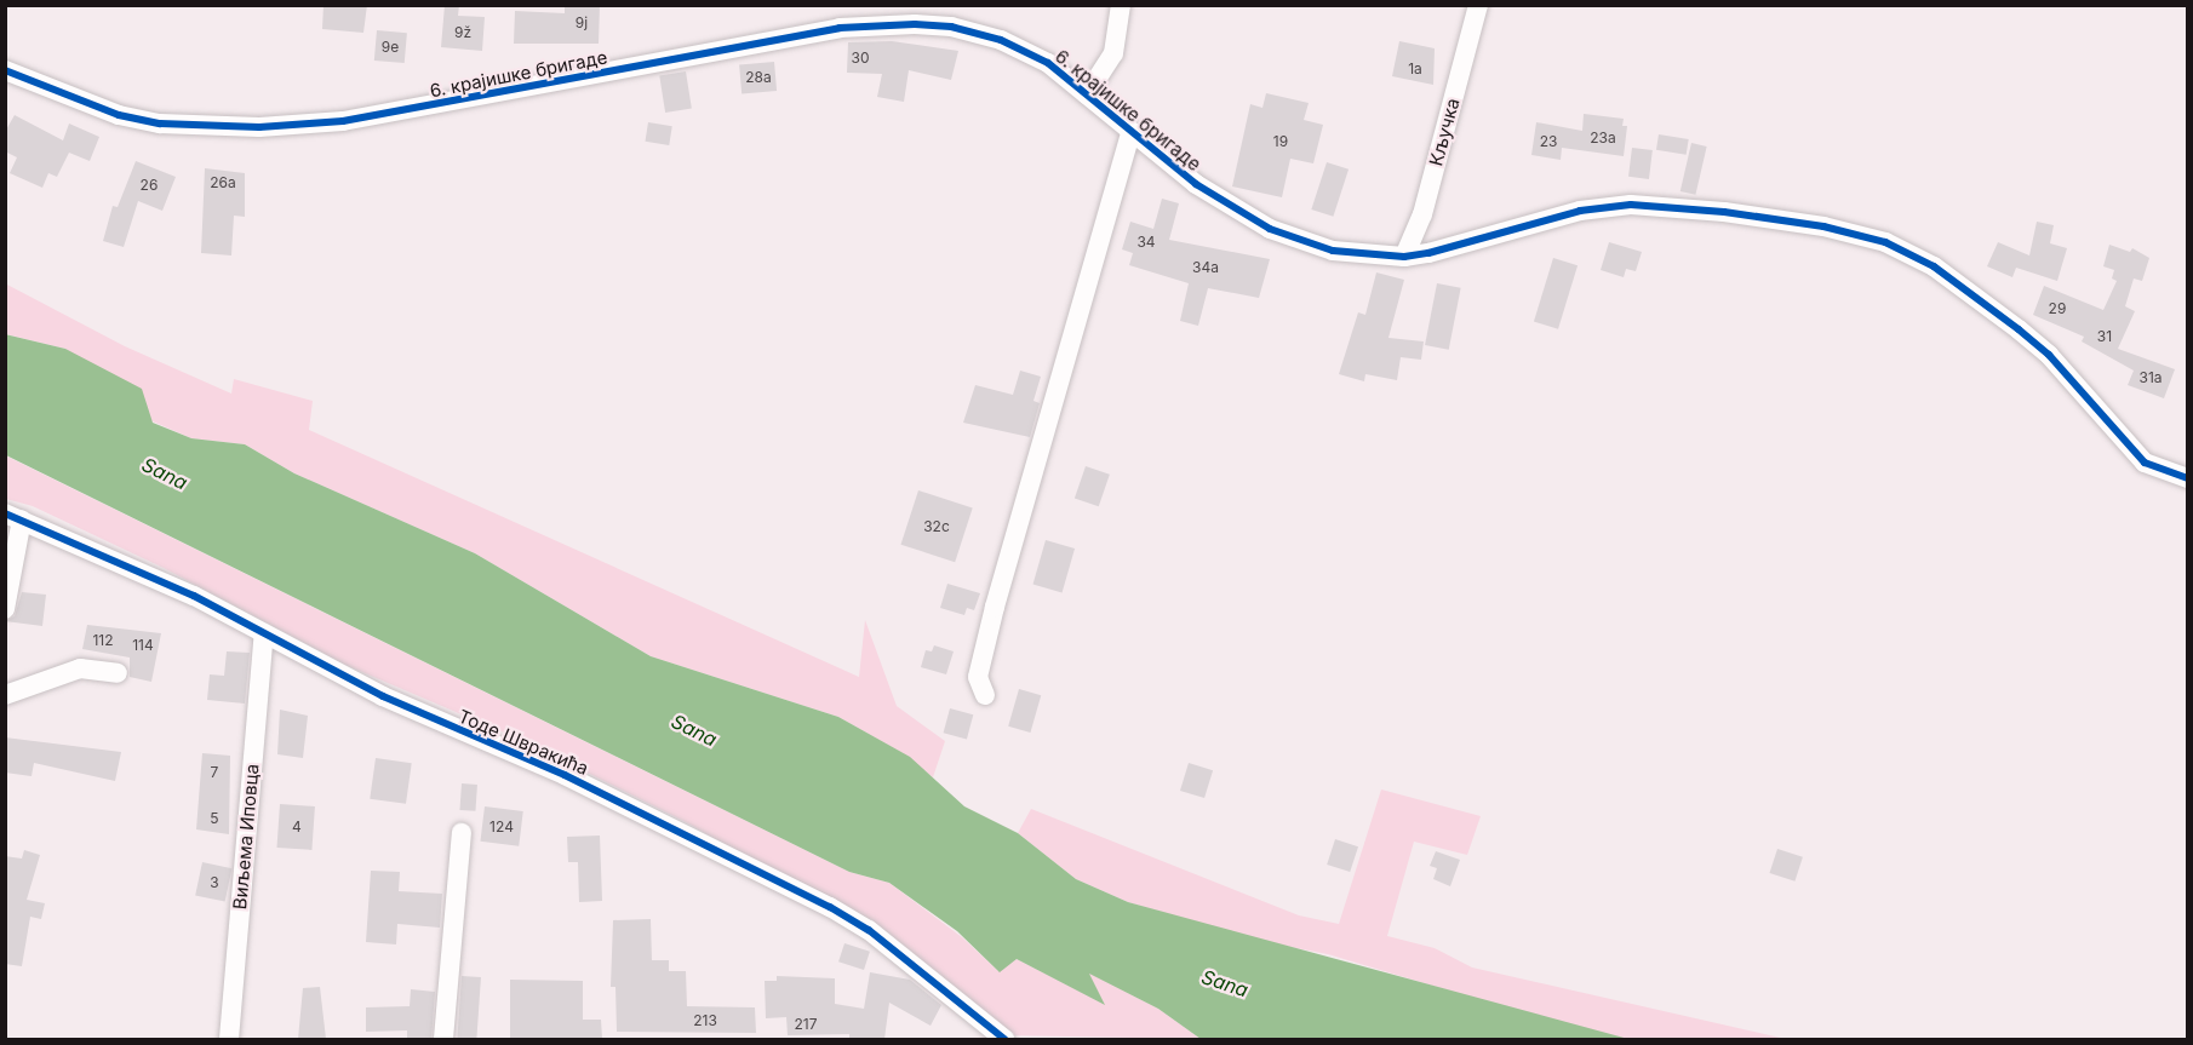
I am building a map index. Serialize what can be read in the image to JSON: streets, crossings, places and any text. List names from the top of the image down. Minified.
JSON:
{"streets":{"street":["6. крајишке бригаде","Кључка","Тоде Швракића","Виљема Иповца"]},"crossings":[["6. крајишке бригаде","Кључка"],["Тоде Швракића","Виљема Иповца"]],"water":["Sana"],"house_numbers":["9j","9ž","9e","30","1a","28a","23a","19","23","26a","26","34","34a","29","31","31a","32c","112","114","7","5","4","124","3","213","217"]}
